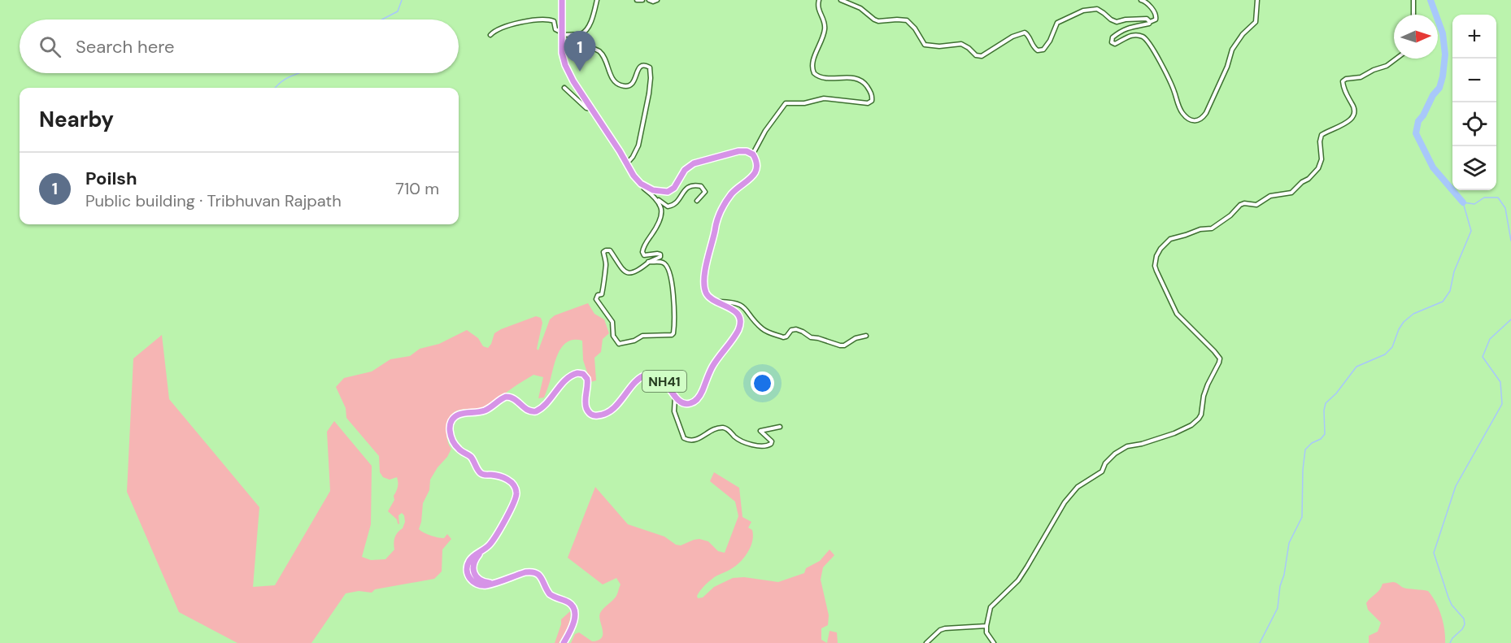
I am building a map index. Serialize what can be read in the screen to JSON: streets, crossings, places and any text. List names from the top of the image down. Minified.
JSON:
{"streets":{"highway":["NH41"]},"north":"right","page":{"map_buttons":["+","−"],"search":"Search here","pins":"1","heading":"Nearby","list":[{"mark":"1","name":"Poilsh","note":"Public building · Tribhuvan Rajpath","value":"710 m"}]}}
